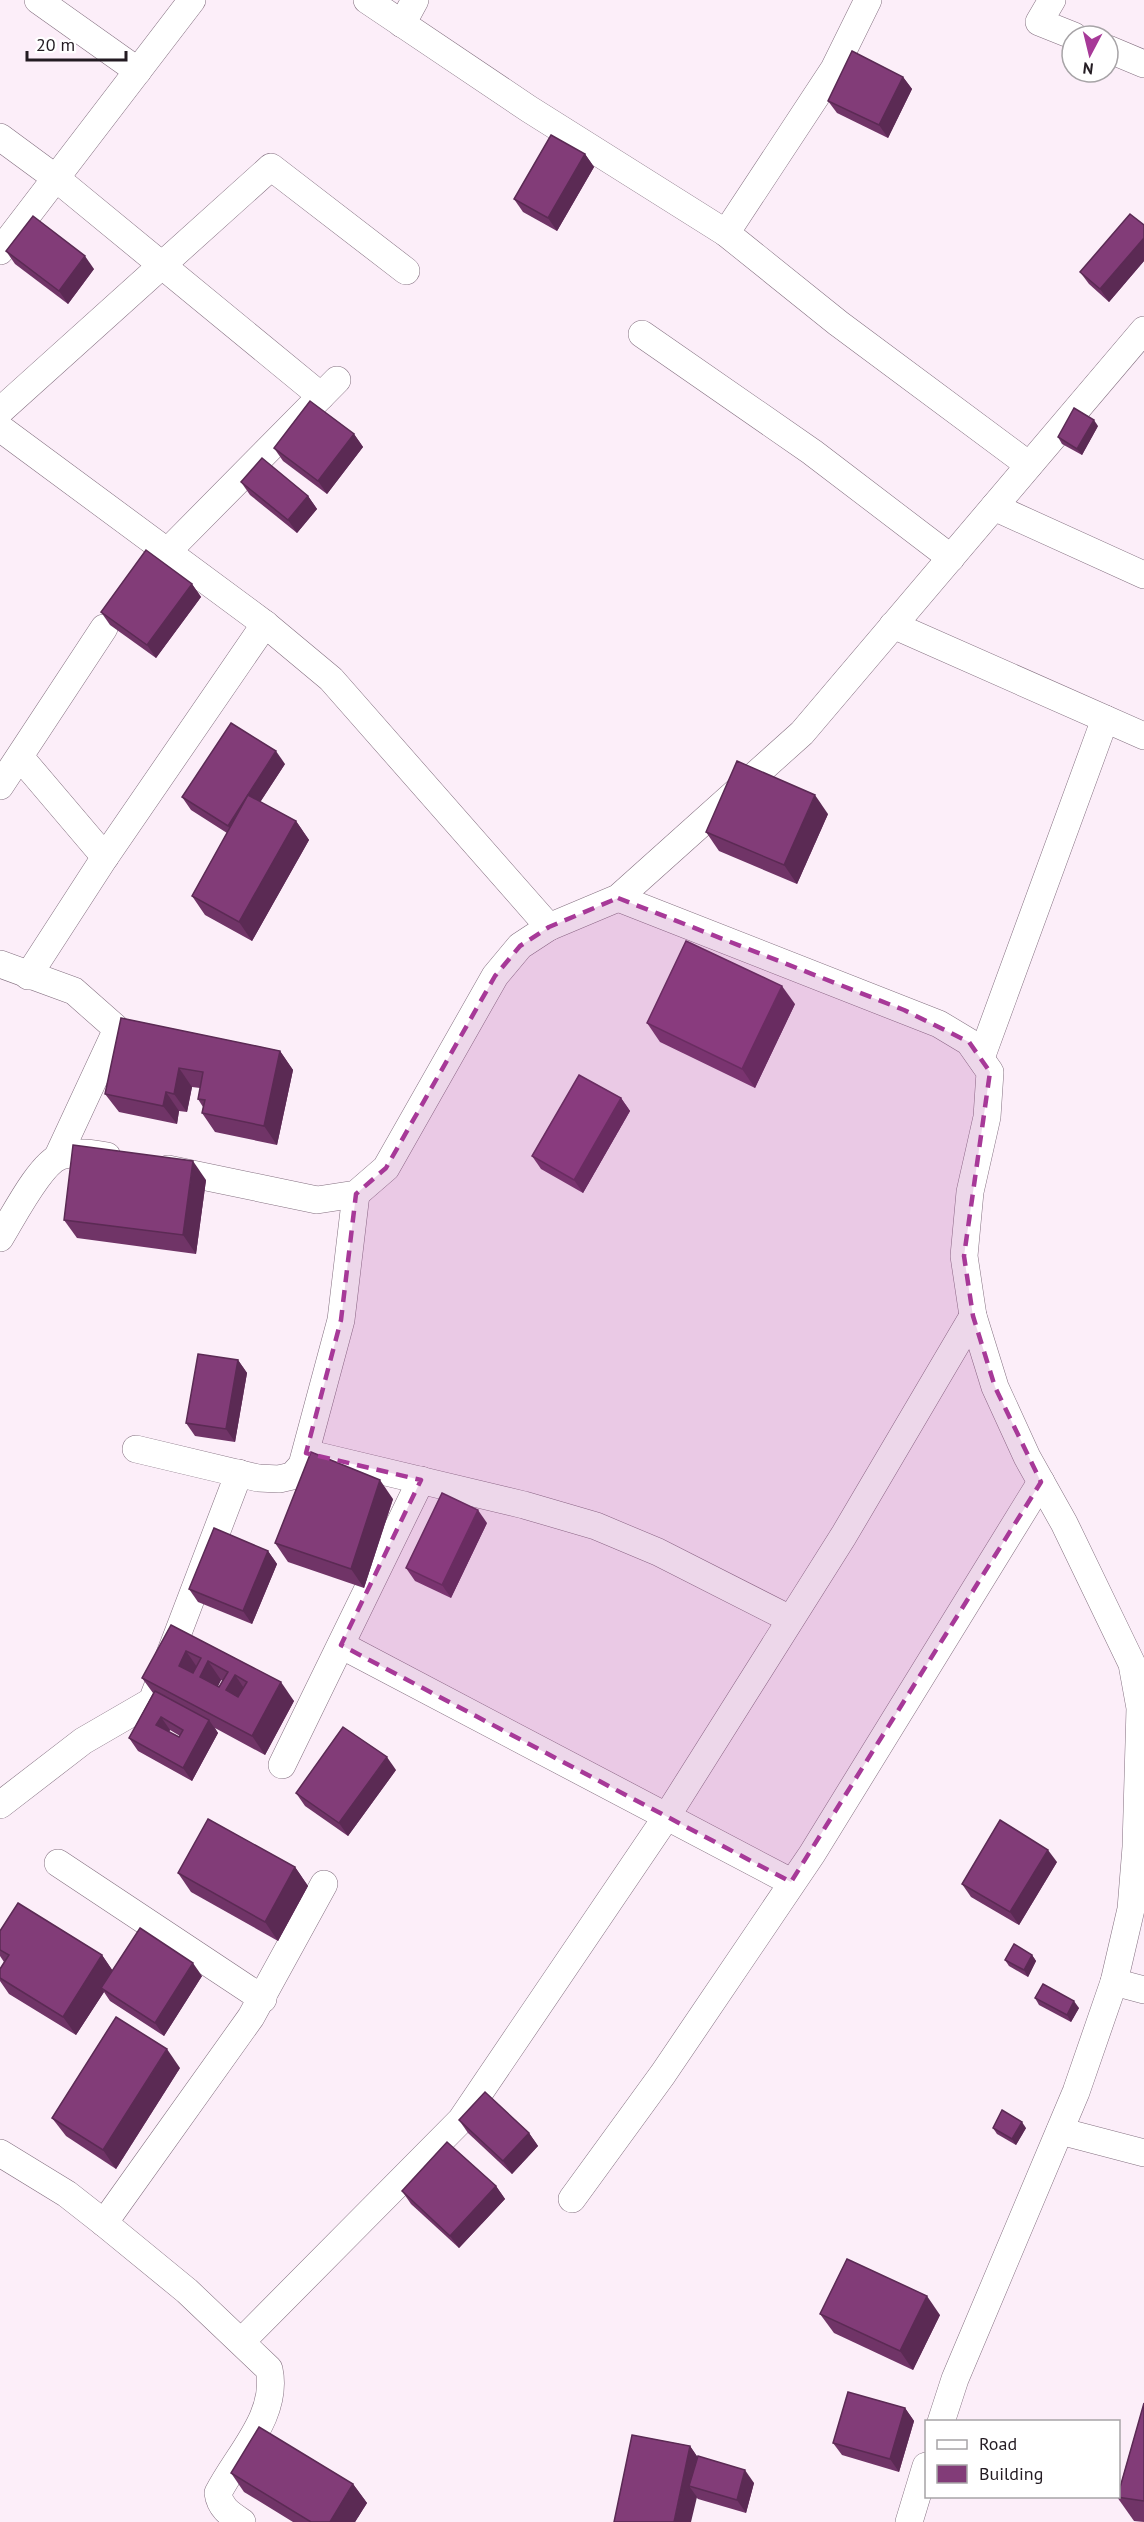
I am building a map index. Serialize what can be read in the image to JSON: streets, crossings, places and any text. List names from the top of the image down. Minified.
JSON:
{"legend":["Road","Building"],"scale_bar":"20 m","north":"bottom"}
